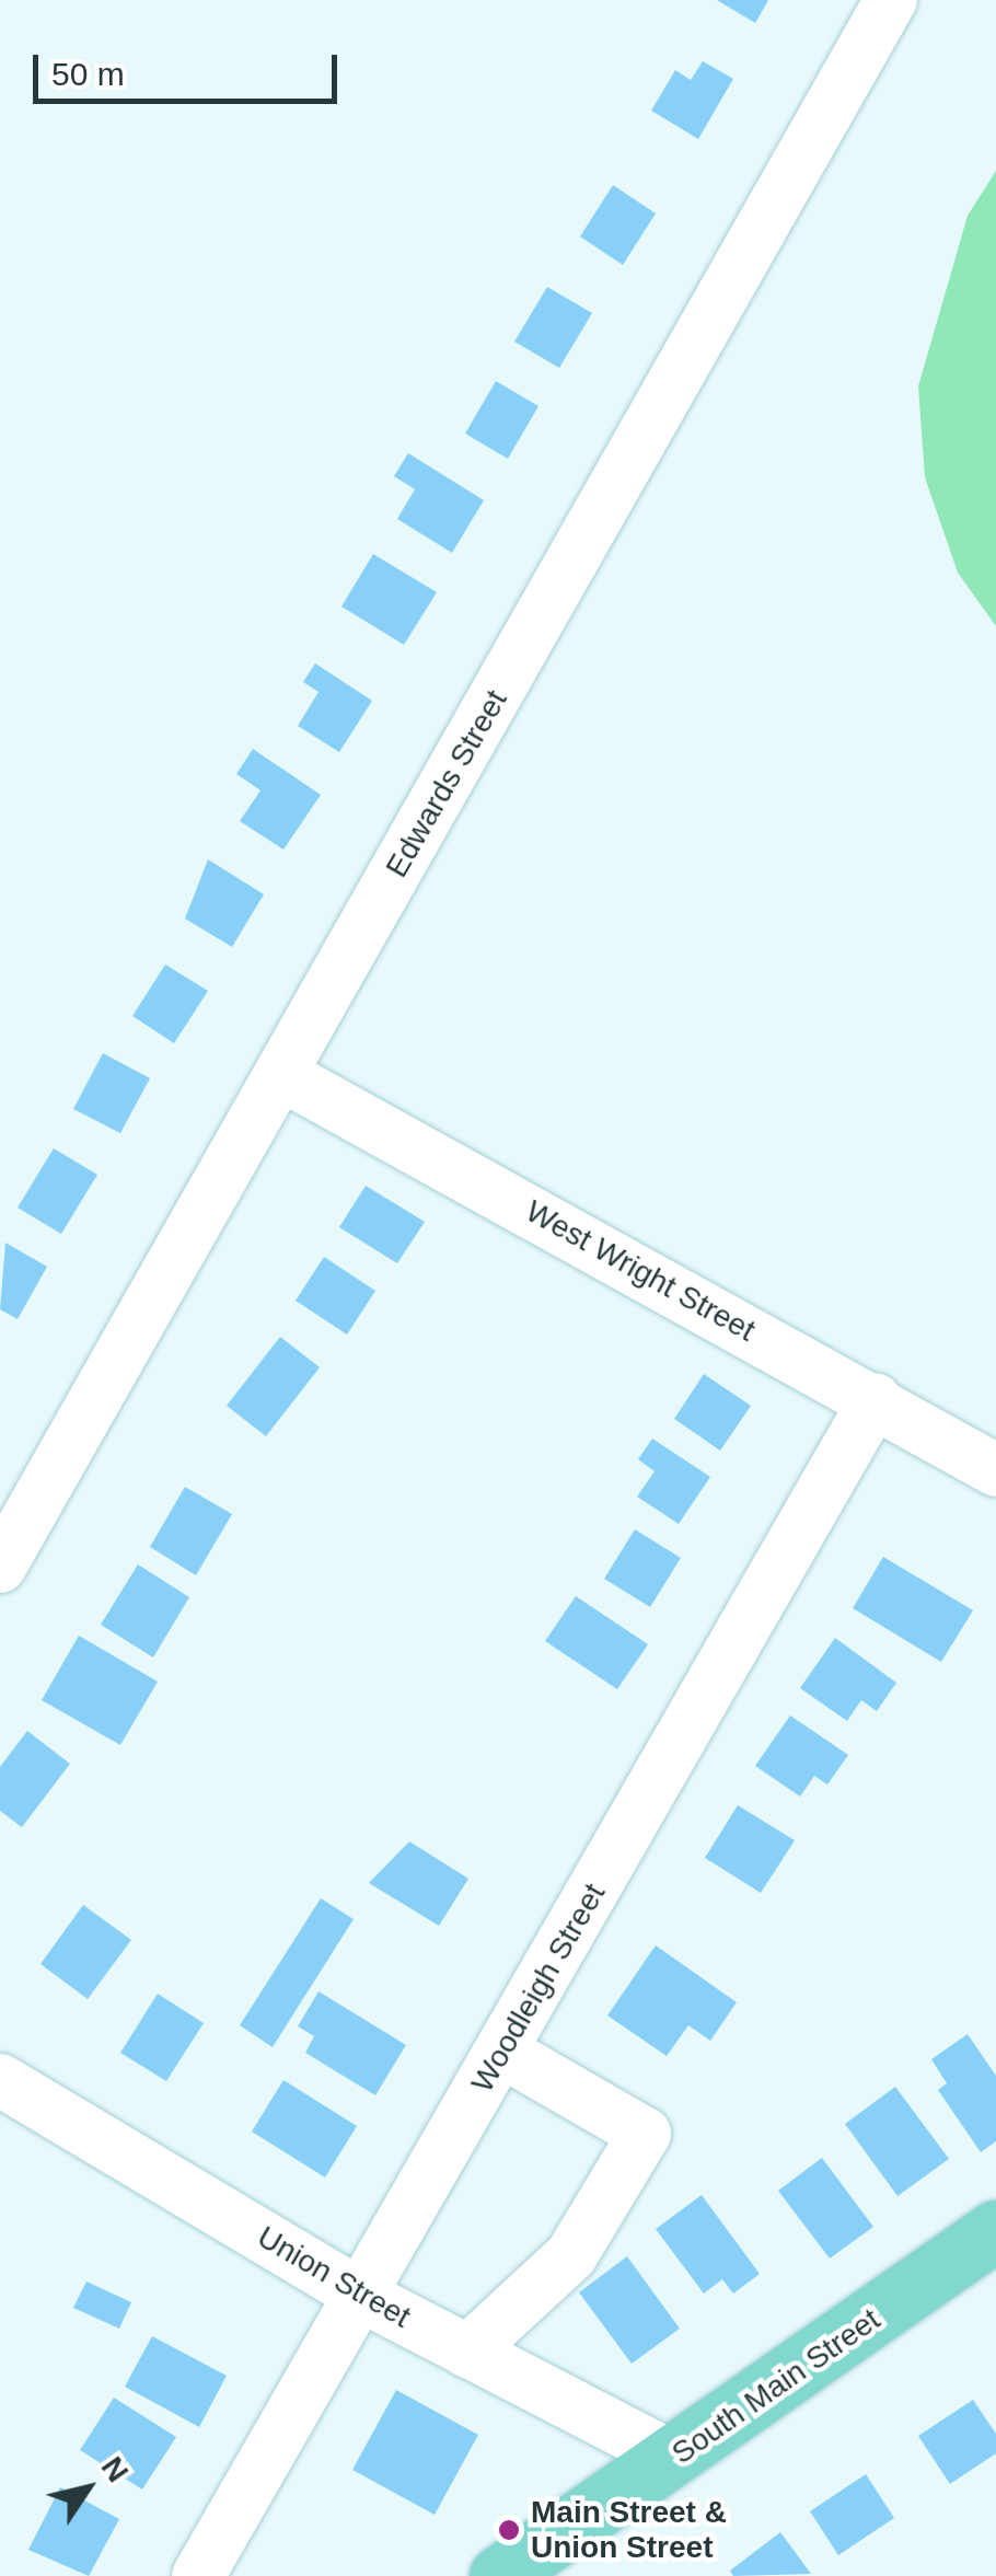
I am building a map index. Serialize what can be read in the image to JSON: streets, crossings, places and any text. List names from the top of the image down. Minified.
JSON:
{"streets":{"main road":["South Main Street"],"street":["Edwards Street","West Wright Street","Woodleigh Street","Union Street"]},"crossings":[["Edwards Street","West Wright Street"],["West Wright Street","Woodleigh Street"],["Woodleigh Street","Union Street"],["Union Street","South Main Street"]],"places":["Main Street & Union Street"],"scale_bar":"50 m","north":"top right"}
